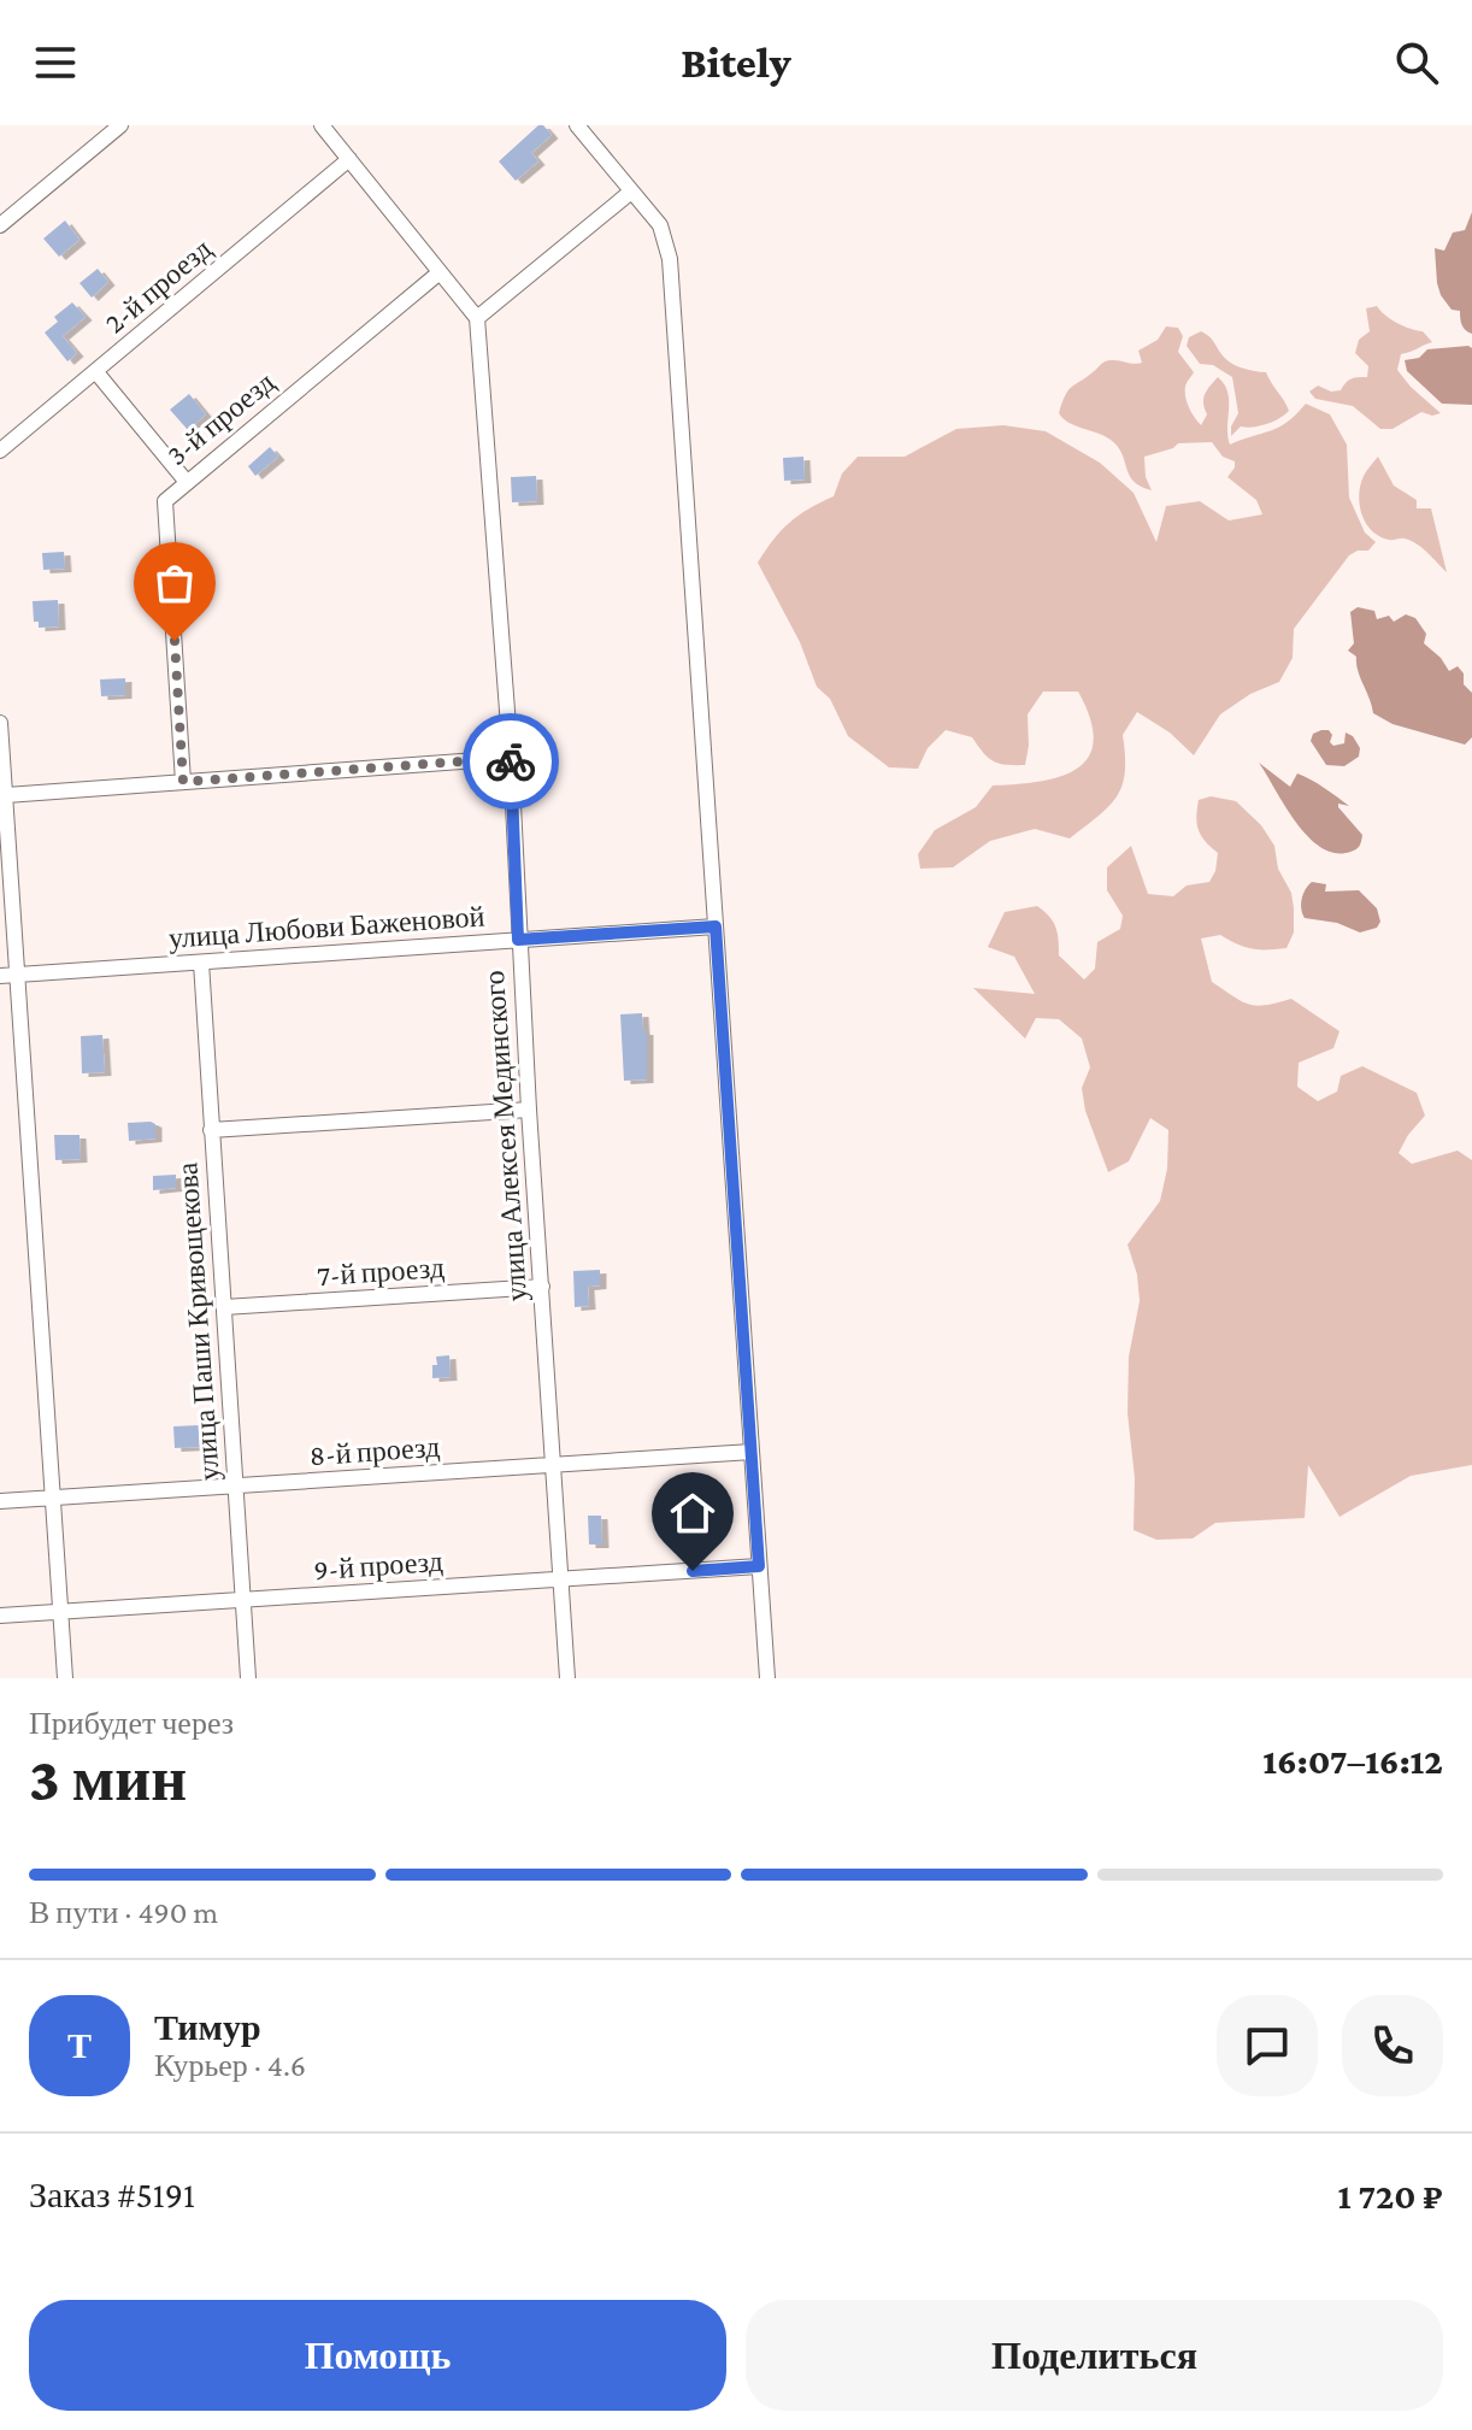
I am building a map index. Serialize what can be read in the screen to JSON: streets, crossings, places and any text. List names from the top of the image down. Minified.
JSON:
{"streets":{"street":["2-й проезд","3-й проезд","улица Любови Баженовой","улица Алексея Мединского","7-й проезд","улица Паши Кривощекова","8-й проезд","9-й проезд"]},"crossings":[["улица Любови Баженовой","улица Алексея Мединского"],["улица Любови Баженовой","улица Паши Кривощекова"],["улица Алексея Мединского","7-й проезд"],["улица Алексея Мединского","8-й проезд"],["улица Алексея Мединского","9-й проезд"],["7-й проезд","улица Паши Кривощекова"],["улица Паши Кривощекова","8-й проезд"],["улица Паши Кривощекова","9-й проезд"]],"page":{"header":"Bitely","heading":["3 мин","Прибудет через","16:07–16:12"],"panel":["Тимур","Курьер · 4.6","Заказ #5191","1 720 ₽"],"bar":"В пути · 490 m","round":"Т","buttons":["Помощь","Поделиться"]}}
